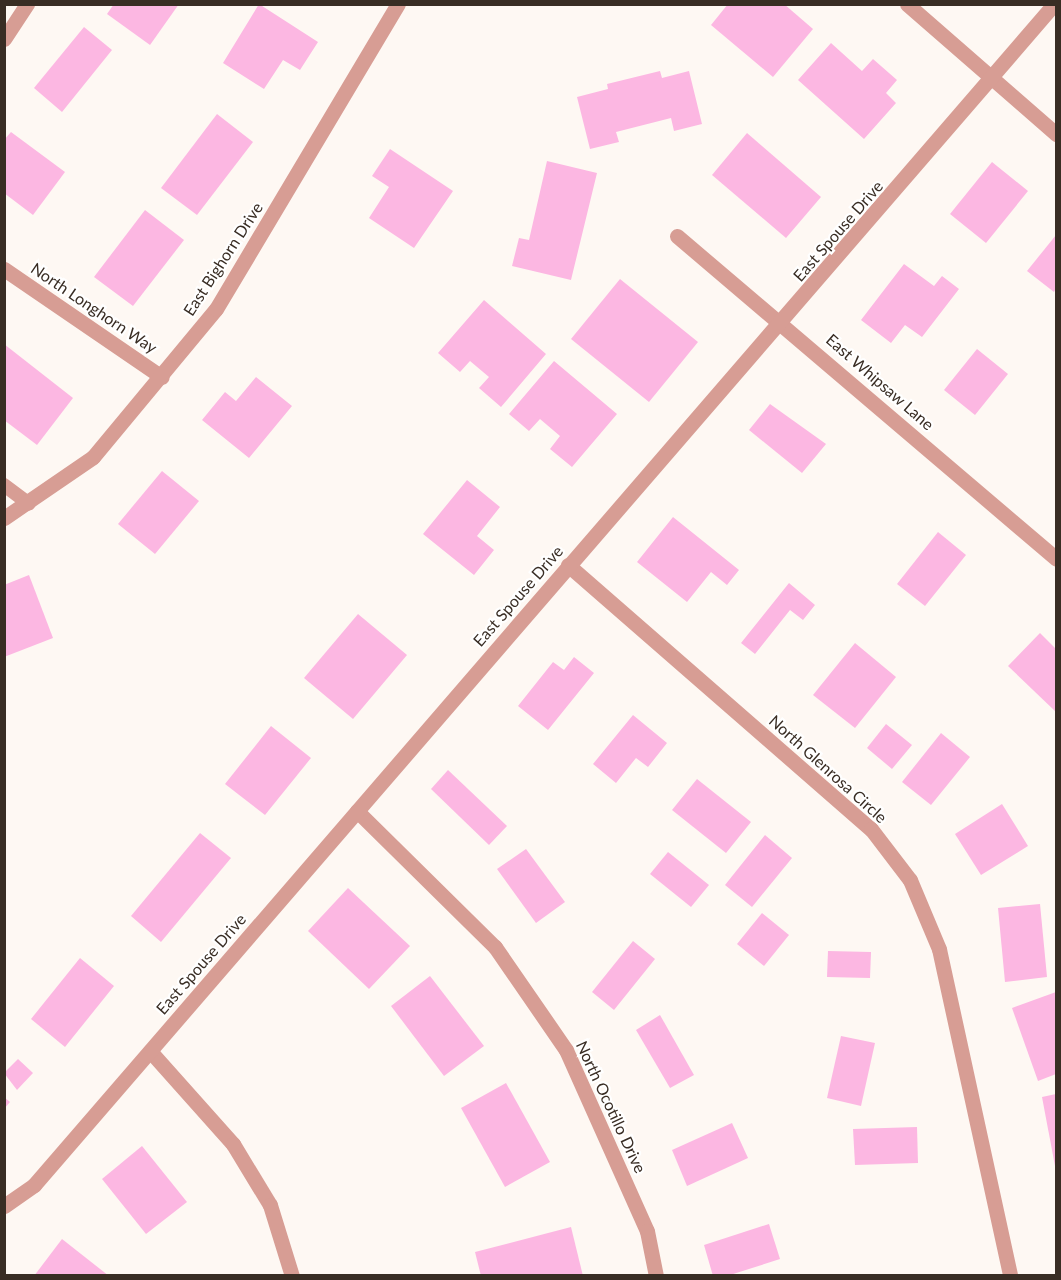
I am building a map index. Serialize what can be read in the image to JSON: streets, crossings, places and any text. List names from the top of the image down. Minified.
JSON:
{"streets":{"street":["East Spouse Drive","East Bighorn Drive","North Longhorn Way","East Whipsaw Lane","North Glenrosa Circle","North Ocotillo Drive"]},"crossings":[["East Spouse Drive","East Whipsaw Lane"],["East Spouse Drive","North Glenrosa Circle"],["East Spouse Drive","North Ocotillo Drive"],["East Bighorn Drive","North Longhorn Way"]]}
